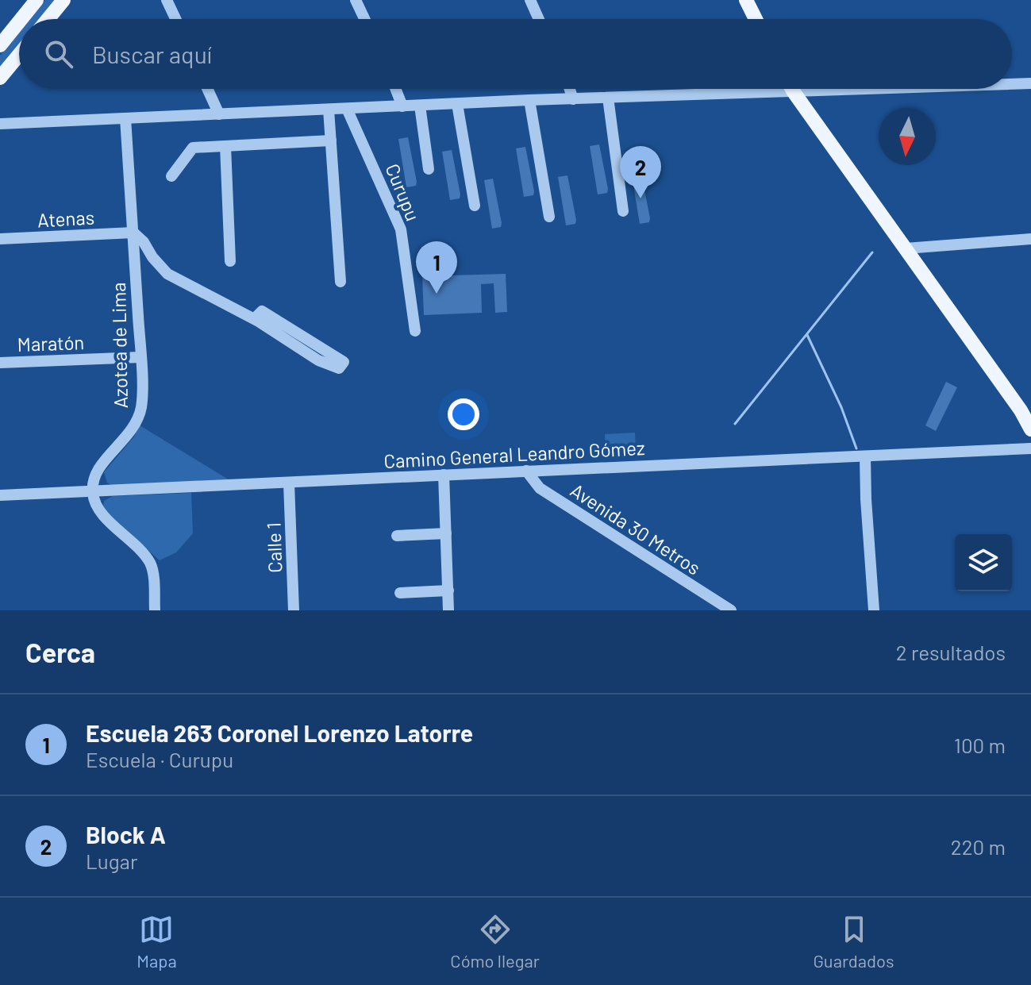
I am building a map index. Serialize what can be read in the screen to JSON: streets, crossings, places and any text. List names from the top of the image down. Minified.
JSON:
{"streets":{"street":["Curupu","Atenas","Maratón","Azotea de Lima","Camino General Leandro Gómez","Avenida 30 Metros","Calle 1"]},"crossings":[["Atenas","Azotea de Lima"],["Maratón","Azotea de Lima"],["Azotea de Lima","Camino General Leandro Gómez"],["Camino General Leandro Gómez","Avenida 30 Metros"],["Camino General Leandro Gómez","Calle 1"]],"north":"bottom","page":{"search":"Buscar aquí","pins":["2","1"],"heading":["Cerca","2 resultados"],"list":[{"mark":"1","name":"Escuela 263 Coronel Lorenzo Latorre","note":"Escuela · Curupu","value":"100 m"},{"mark":"2","name":"Block A","note":"Lugar","value":"220 m"}],"nav":["Mapa","Cómo llegar","Guardados"]}}
